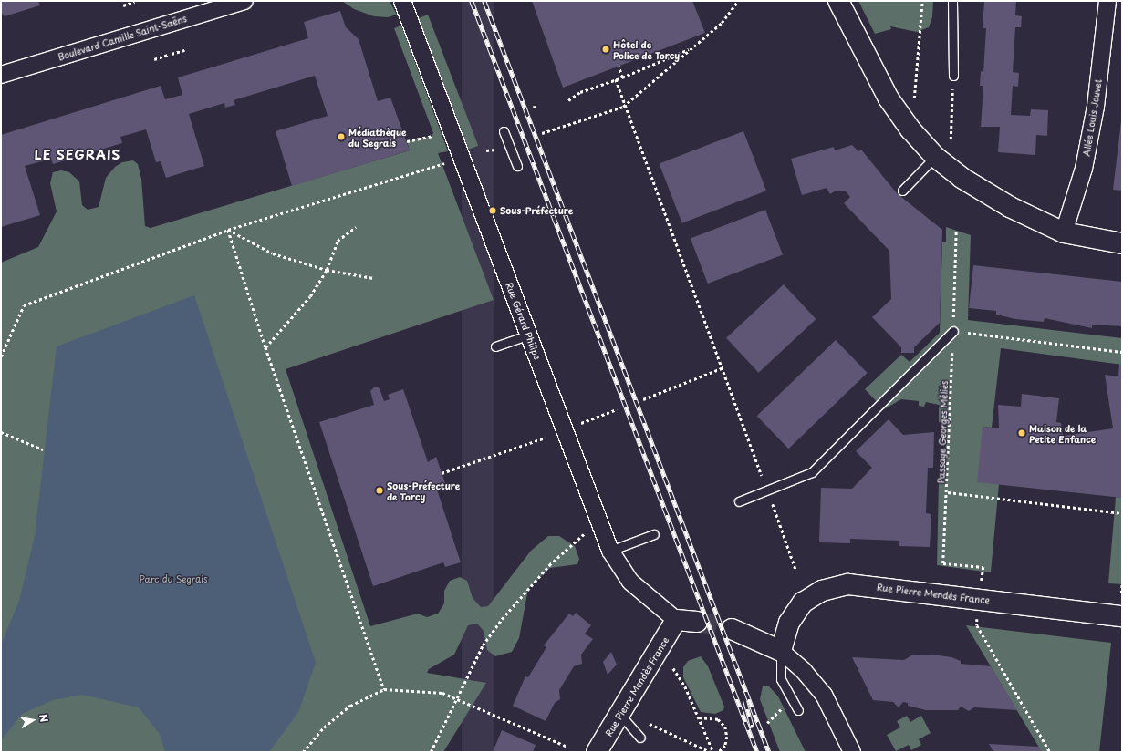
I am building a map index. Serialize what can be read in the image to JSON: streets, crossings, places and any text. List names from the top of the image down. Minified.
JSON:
{"streets":{"street":["Boulevard Camille Saint-Saëns","Allée Louis Jouvet","Rue Gérard Philipe","Rue Pierre Mendès France"],"path":["Passage Georges Méliès"]},"crossings":[["Rue Gérard Philipe","Rue Pierre Mendès France"],["Passage Georges Méliès","Rue Pierre Mendès France"]],"districts":["LE SEGRAIS"],"parks":["Parc du Segrais"],"places":["Hôtel de Police de Torcy","Médiathèque du Segrais","Sous-Préfecture","Maison de la Petite Enfance","Sous-Préfecture de Torcy"],"north":"right"}
